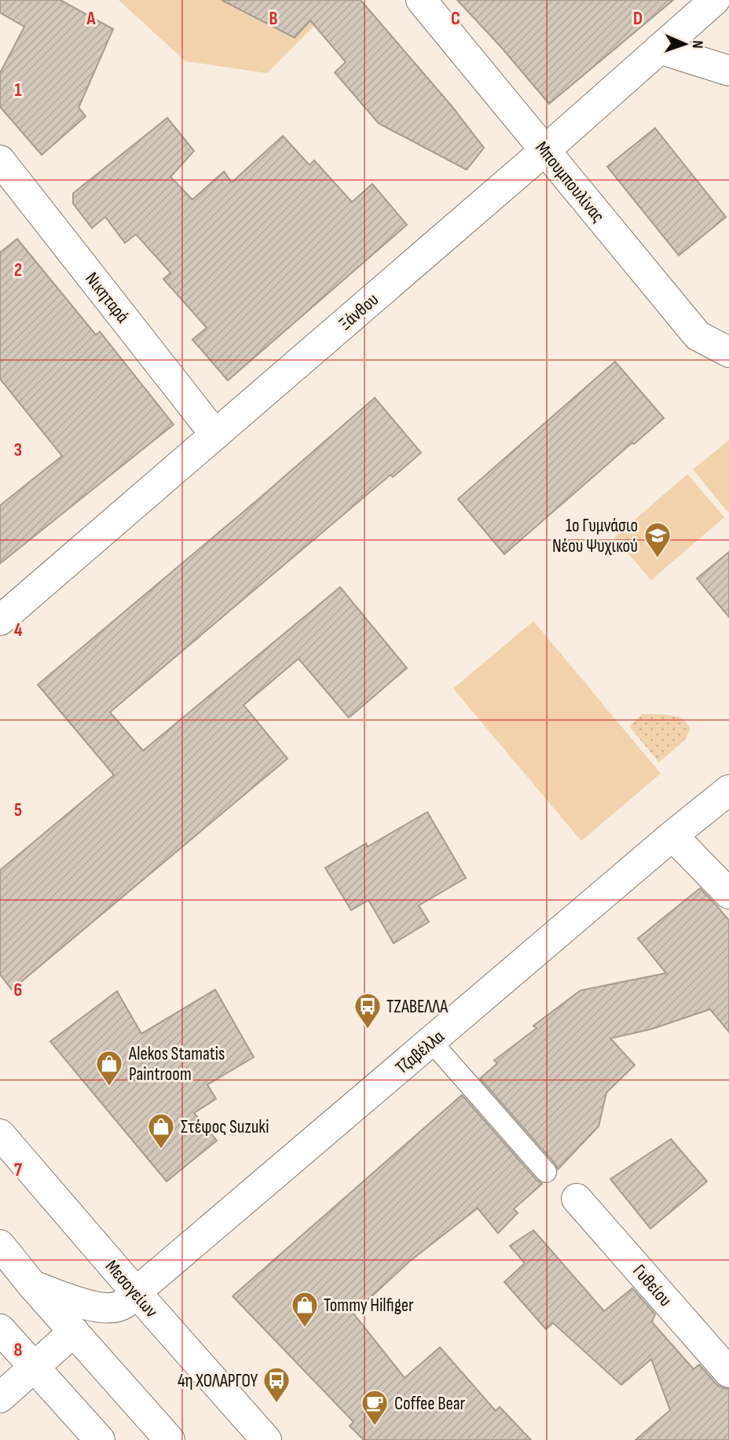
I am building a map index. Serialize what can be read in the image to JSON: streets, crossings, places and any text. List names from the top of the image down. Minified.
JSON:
{"streets":{"street":["Μπουμπουλίνας","Νικηταρά","Ξάνθου","Τζαβέλλα","Γυθείου","Μεσογείων"]},"crossings":[["Μπουμπουλίνας","Ξάνθου"],["Νικηταρά","Ξάνθου"],["Τζαβέλλα","Μεσογείων"]],"places":{"school or university":["1ο Γυμνάσιο Νέου Ψυχικού"],"bus stop":["ΤΖΑΒΕΛΛΑ","4η ΧΟΛΑΡΓΟΥ"],"shop":["Alekos Stamatis Paintroom","Στέφος Suzuki","Tommy Hilfiger"],"cafe":["Coffee Bear"]},"north":"right","grid":{"columns":["A","B","C","D"],"rows":["1","2","3","4","5","6","7","8"]}}
